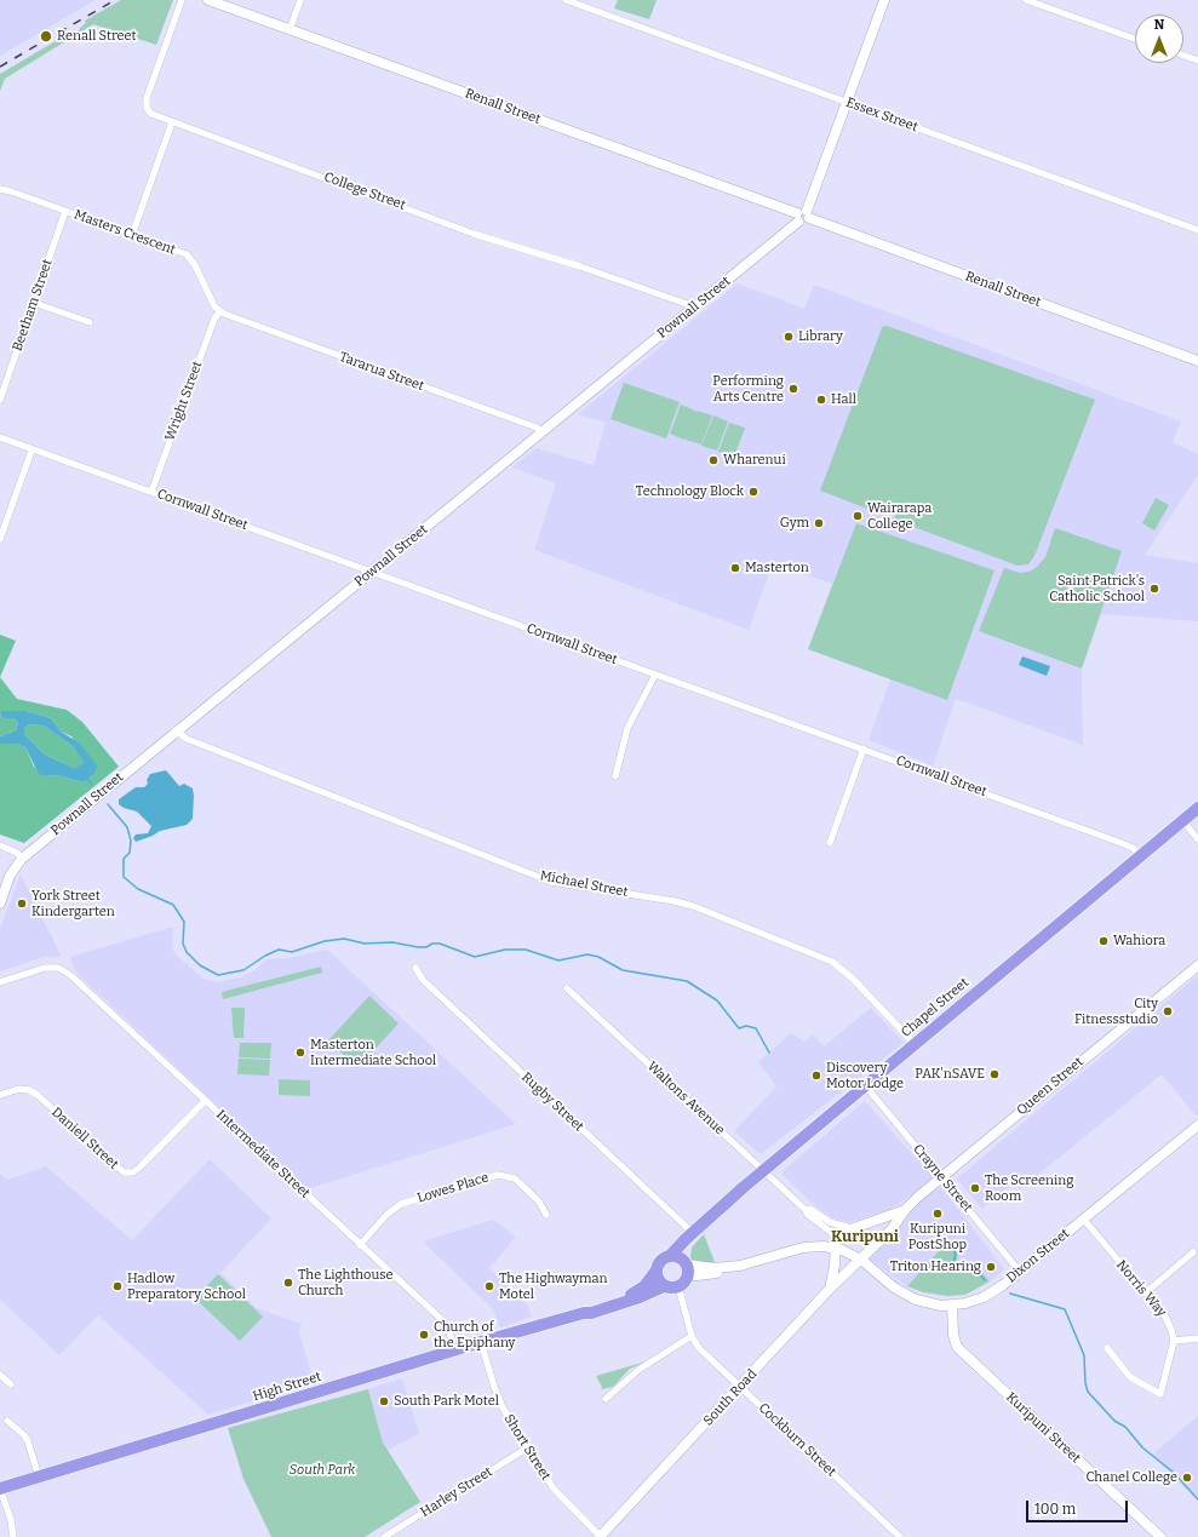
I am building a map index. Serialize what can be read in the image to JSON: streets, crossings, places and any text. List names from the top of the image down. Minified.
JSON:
{"streets":{"highway":["Chapel Street","High Street"],"street":["Renall Street","Essex Street","College Street","Masters Crescent","Beetham Street","Pownall Street","Tararua Street","Wright Street","Cornwall Street","Michael Street","Queen Street","Waltons Avenue","Rugby Street","Daniell Street","Intermediate Street","Crayne Street","Lowes Place","Dixon Street","Norris Way","South Road","Kuripuni Street","Cockburn Street","Short Street","Harley Street"]},"crossings":[["Renall Street","Pownall Street"],["College Street","Pownall Street"],["Masters Crescent","Beetham Street"],["Masters Crescent","Tararua Street"],["Masters Crescent","Wright Street"],["Pownall Street","Tararua Street"],["Pownall Street","Cornwall Street"],["Pownall Street","Michael Street"],["Tararua Street","Wright Street"],["Wright Street","Cornwall Street"],["Cornwall Street","Chapel Street"],["Michael Street","Chapel Street"],["Chapel Street","Waltons Avenue"],["Chapel Street","Rugby Street"],["Chapel Street","Crayne Street"],["Chapel Street","High Street"],["Chapel Street","Cockburn Street"],["Queen Street","Waltons Avenue"],["Queen Street","Crayne Street"],["Queen Street","Dixon Street"],["Queen Street","South Road"],["Daniell Street","Intermediate Street"],["Intermediate Street","Lowes Place"],["Intermediate Street","High Street"],["Crayne Street","Dixon Street"],["Dixon Street","Norris Way"],["Dixon Street","South Road"],["Dixon Street","Kuripuni Street"],["High Street","Cockburn Street"],["High Street","Short Street"],["South Road","Cockburn Street"],["South Road","Short Street"],["Short Street","Harley Street"]],"districts":["Kuripuni"],"parks":["South Park"],"places":["Renall Street","Library","Performing Arts Centre","Hall","Wharenui","Technology Block","Wairarapa College","Gym","Masterton","Saint Patrick's Catholic School","York Street Kindergarten","Wahiora","City Fitnessstudio","Masterton Intermediate School","PAK'nSAVE","Discovery Motor Lodge","The Screening Room","Kuripuni PostShop","Triton Hearing","The Lighthouse Church","Hadlow Preparatory School","The Highwayman Motel","Church of the Epiphany","South Park Motel","Chanel College"],"scale_bar":"100 m","north":"top"}
